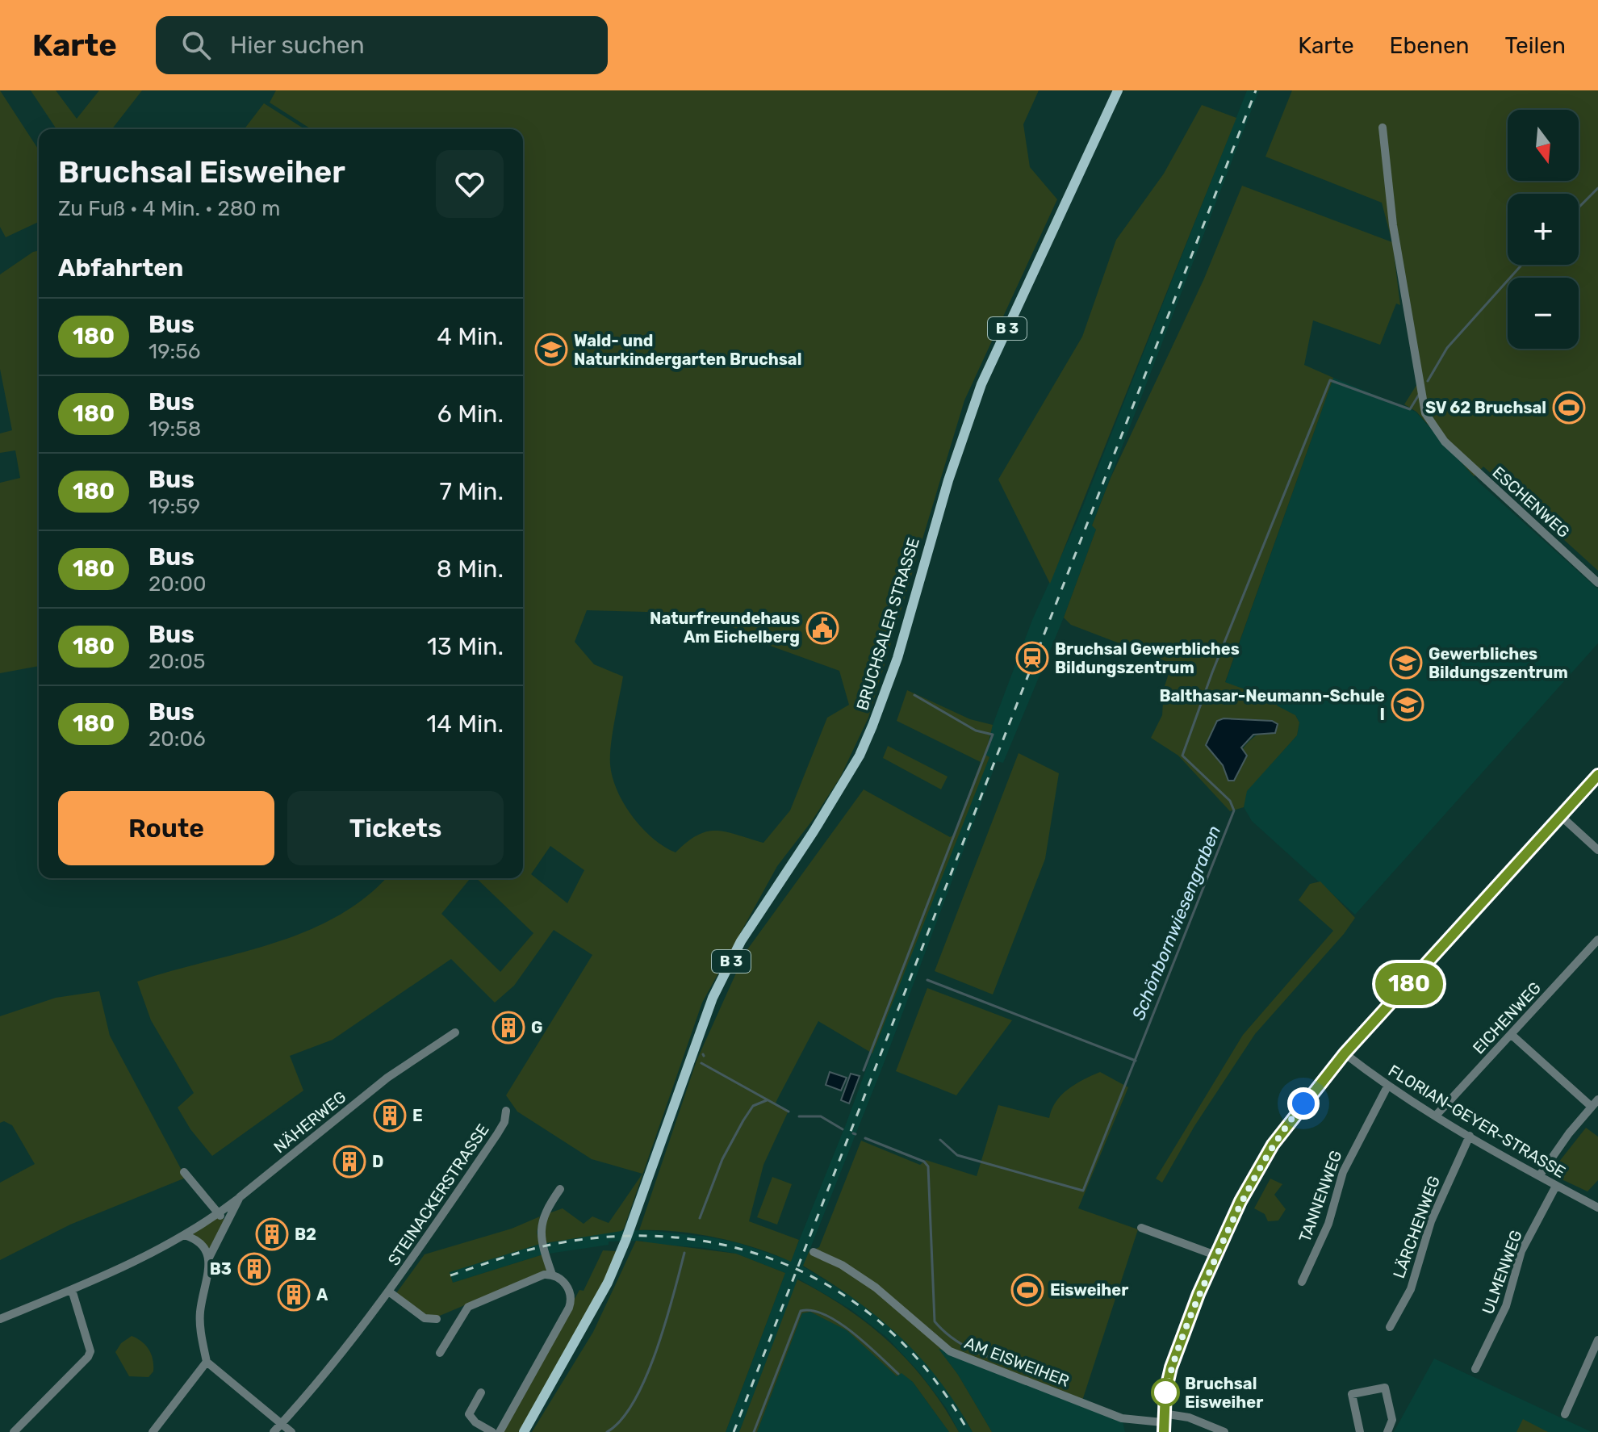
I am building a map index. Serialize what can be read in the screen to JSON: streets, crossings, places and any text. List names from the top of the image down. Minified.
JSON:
{"streets":{"main road":["B 3","BRUCHSALER STRASSE"],"street":["ESCHENWEG","EICHENWEG","FLORIAN-GEYER-STRASSE","NÄHERWEG","STEINACKERSTRASSE","TANNENWEG","LÄRCHENWEG","ULMENWEG","AM EISWEIHER"]},"crossings":[["EICHENWEG","FLORIAN-GEYER-STRASSE"],["FLORIAN-GEYER-STRASSE","TANNENWEG"],["FLORIAN-GEYER-STRASSE","LÄRCHENWEG"],["FLORIAN-GEYER-STRASSE","ULMENWEG"]],"water":["Schönbornwiesengraben"],"places":{"school or university":["Wald- und Naturkindergarten Bruchsal","Gewerbliches Bildungszentrum","Balthasar-Neumann-Schule I"],"sports":["SV 62 Bruchsal","Eisweiher"],"public building":["Naturfreundehaus Am Eichelberg"],"station":["Bruchsal Gewerbliches Bildungszentrum"],"building":["G","E","D","B2","B3","A"],"other":["Bruchsal Eisweiher"]},"lines":["bus line 180"],"north":"bottom","page":{"header":"Karte","search":"Hier suchen","nav":["Karte","Ebenen","Teilen"],"on_map":"180","map_buttons":["+","−"],"heading":[["Bruchsal Eisweiher","Zu Fuß · 4 Min. · 280 m"],"Abfahrten"],"list":[{"mark":"180","name":"Bus","note":"19:56","value":"4 Min."},{"mark":"180","name":"Bus","note":"19:58","value":"6 Min."},{"mark":"180","name":"Bus","note":"19:59","value":"7 Min."},{"mark":"180","name":"Bus","note":"20:00","value":"8 Min."},{"mark":"180","name":"Bus","note":"20:05","value":"13 Min."},{"mark":"180","name":"Bus","note":"20:06","value":"14 Min."}],"buttons":["Route","Tickets"]}}
